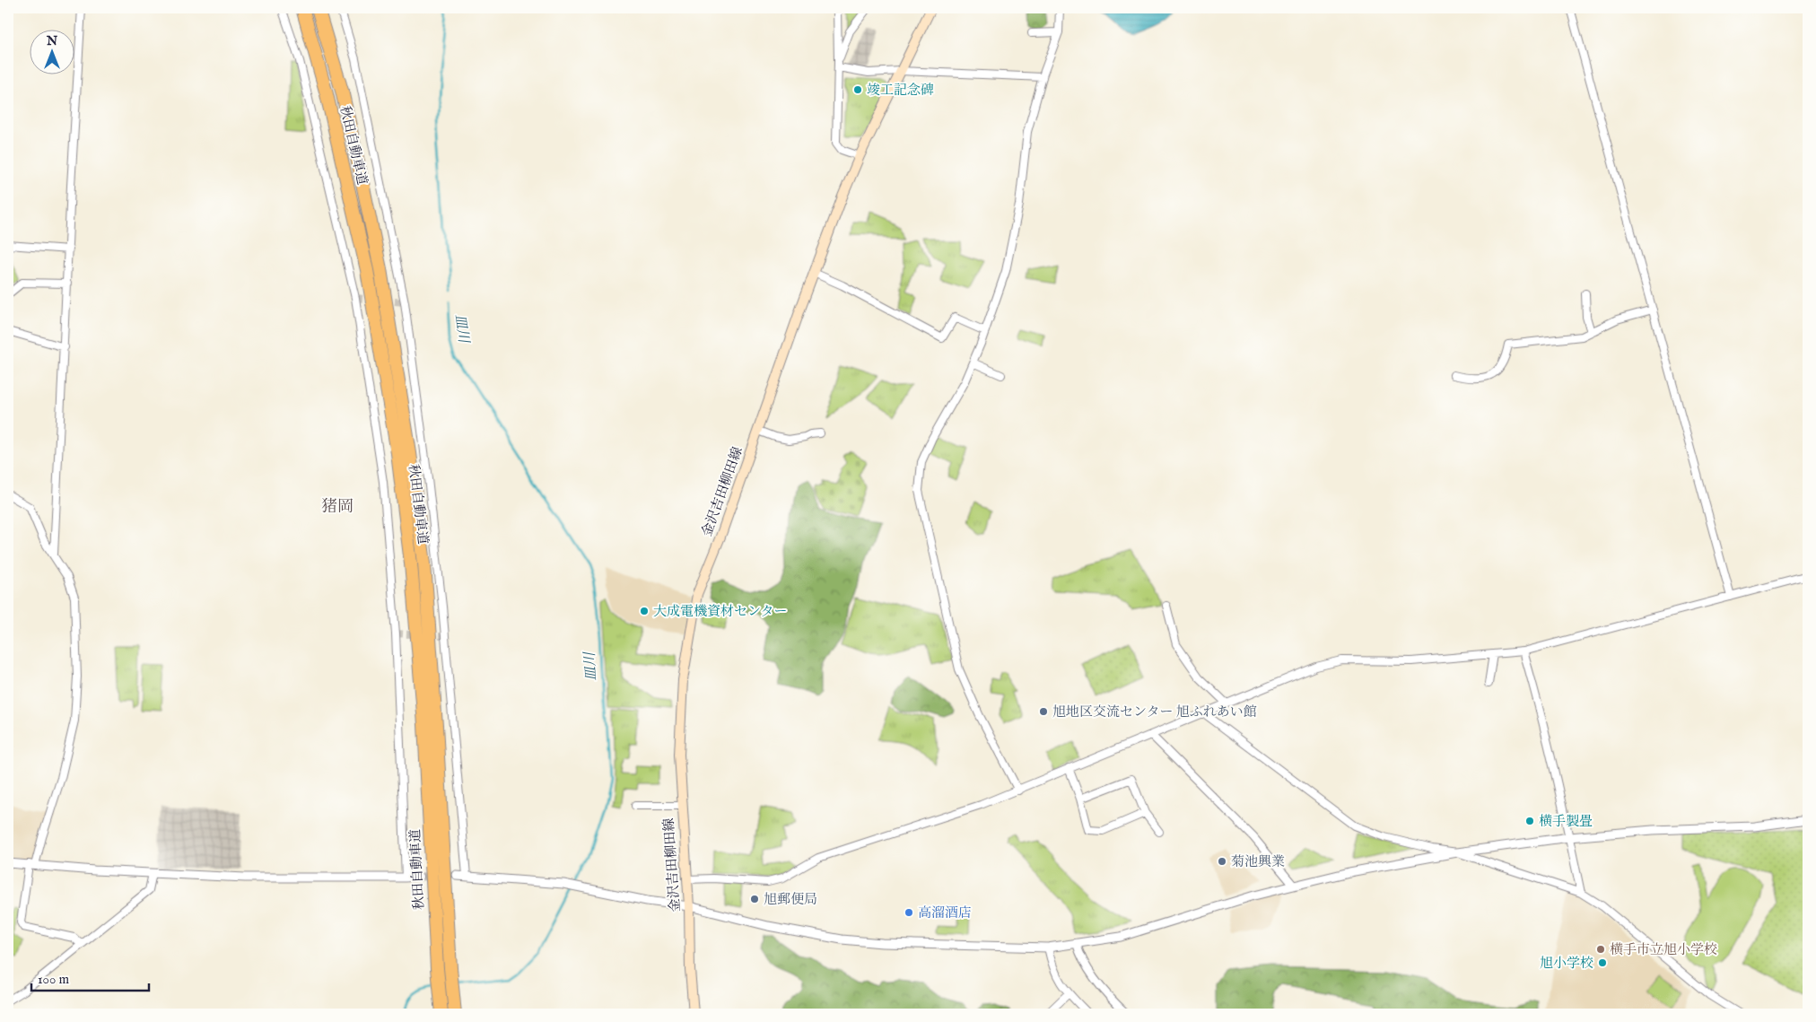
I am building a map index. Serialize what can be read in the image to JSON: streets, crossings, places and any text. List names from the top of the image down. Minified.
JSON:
{"streets":{"highway":["秋田自動車道"],"main road":["金沢吉田柳田線"]},"districts":["猪岡"],"water":["皿川"],"places":["竣工記念碑","大成電機資材センター","旭地区交流センター 旭ふれあい館","横手製畳","菊池興業","旭郵便局","高溜酒店","横手市立旭小学校","旭小学校"],"scale_bar":"100 m","north":"top"}
